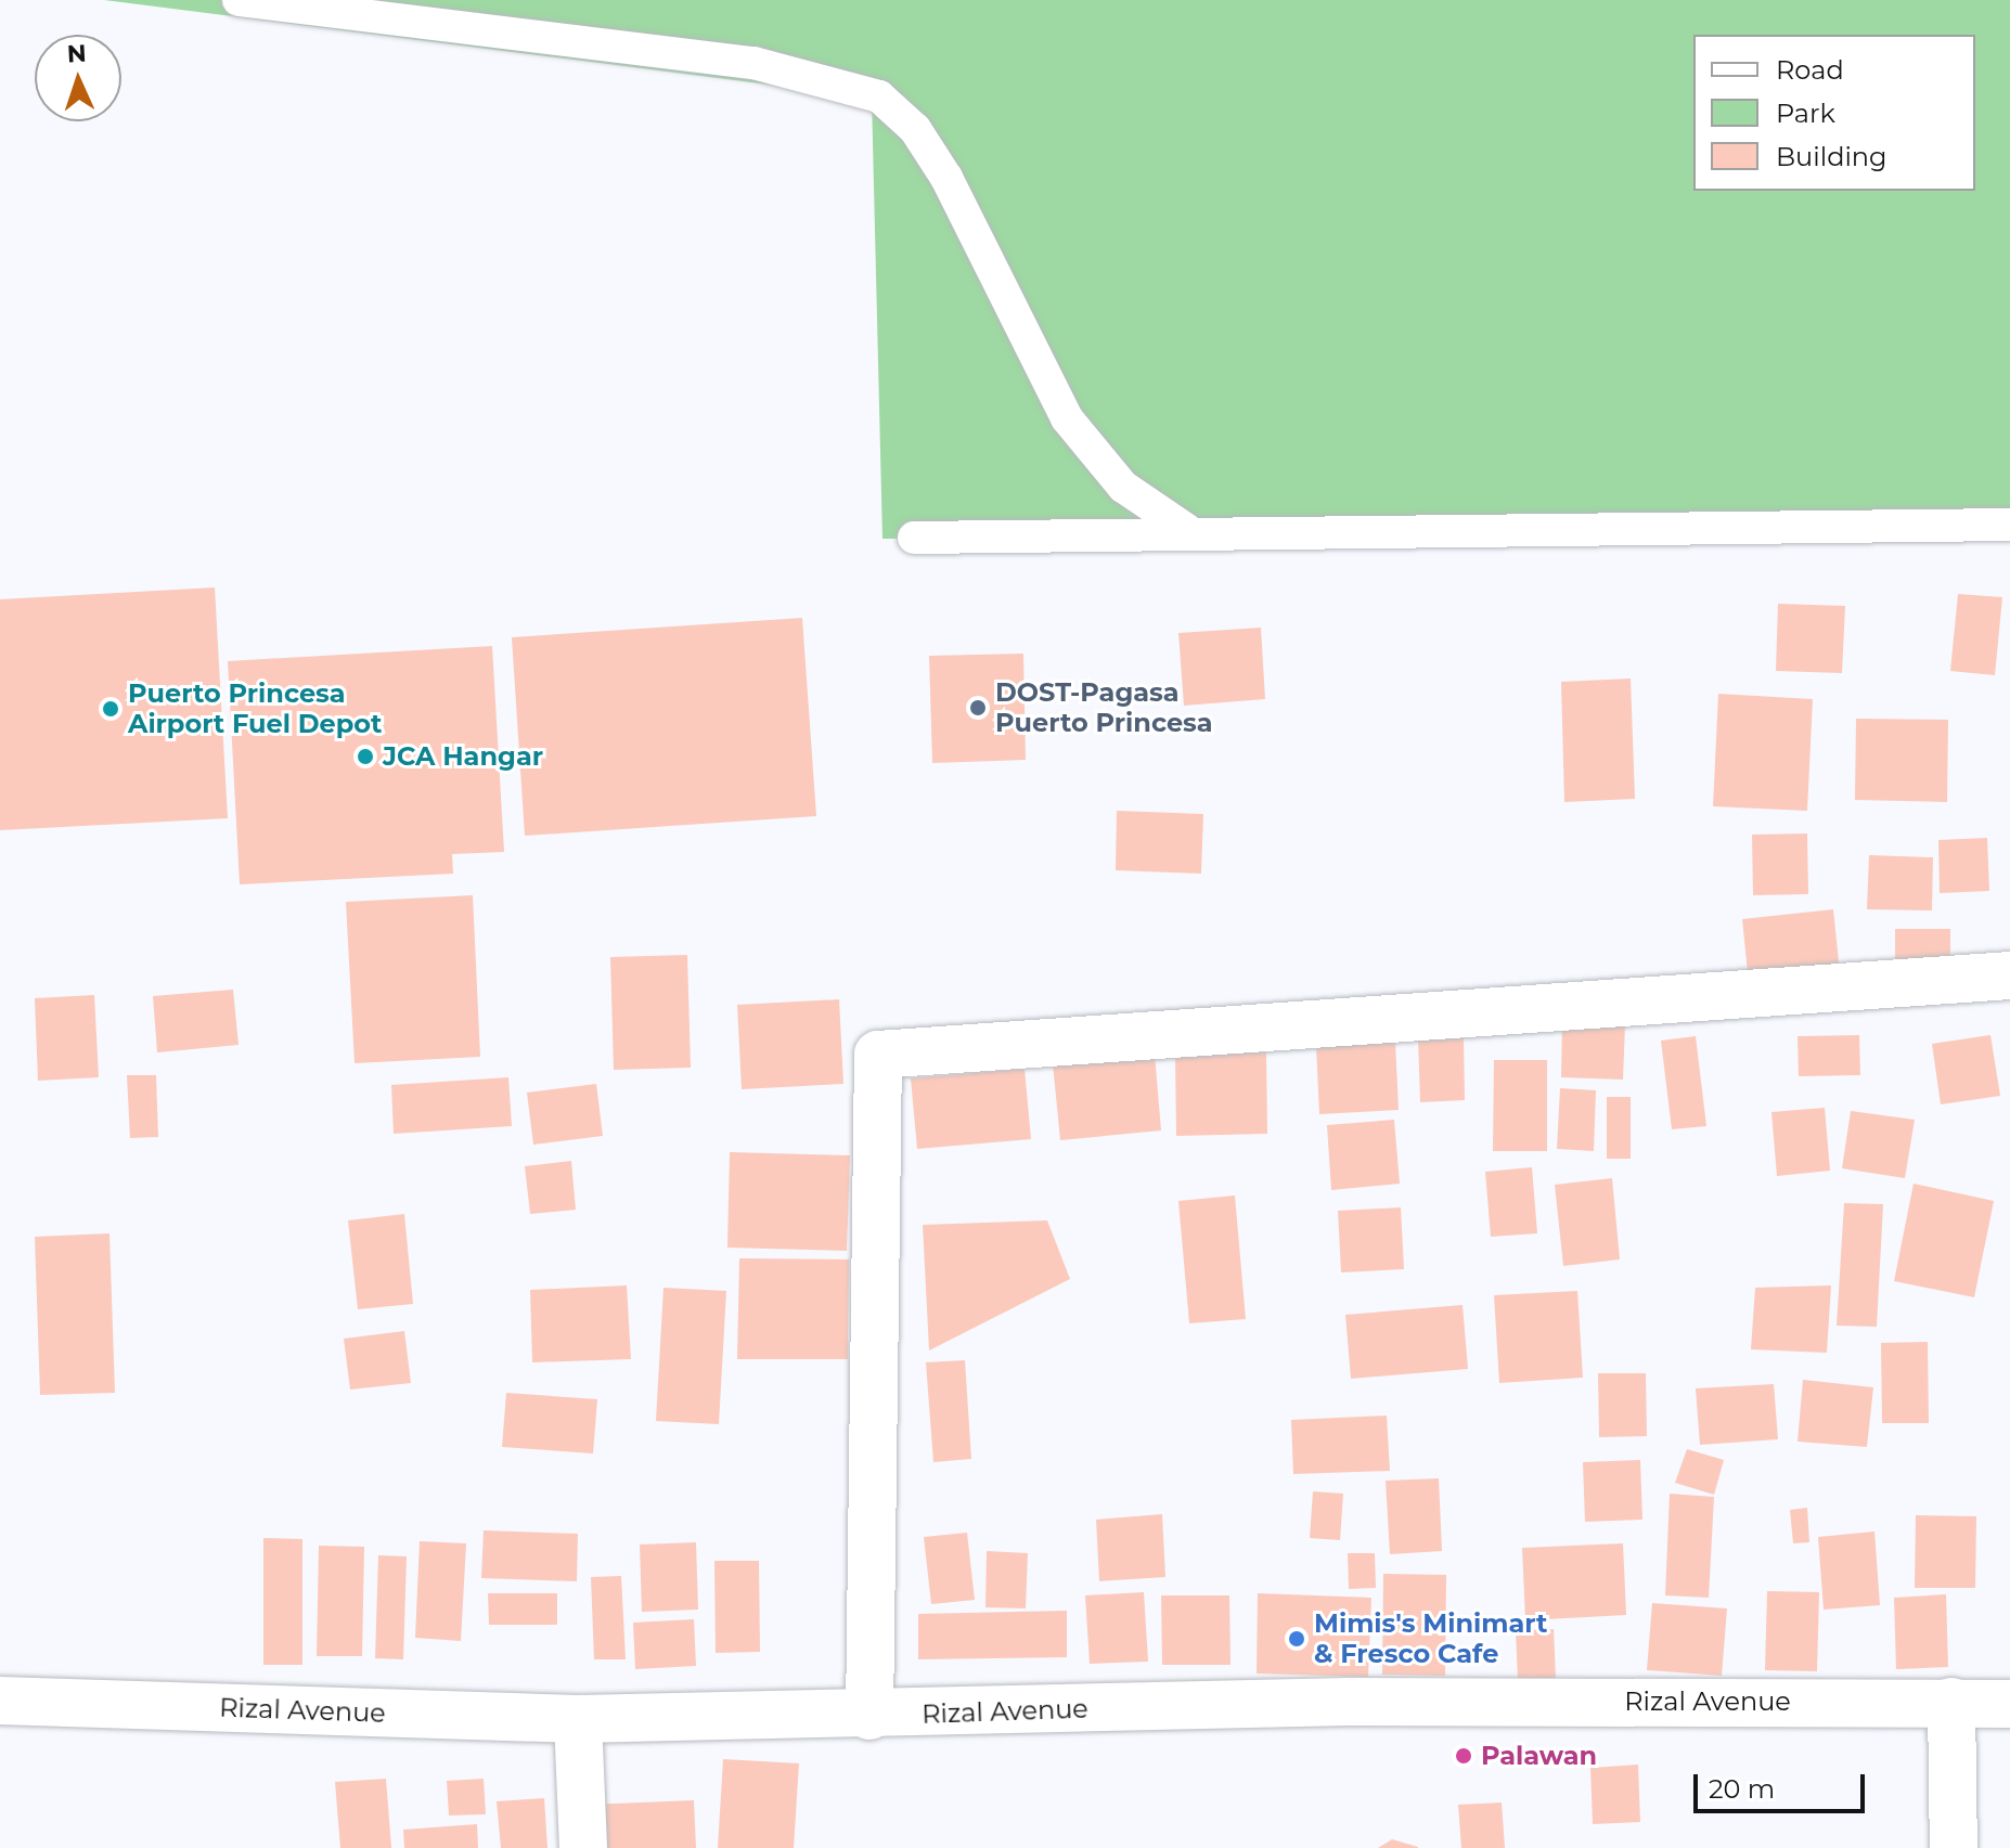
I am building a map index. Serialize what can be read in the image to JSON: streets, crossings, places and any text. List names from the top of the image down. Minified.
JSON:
{"streets":{"street":["Rizal Avenue"]},"places":["DOST-Pagasa Puerto Princesa","Puerto Princesa Airport Fuel Depot","JCA Hangar","Mimis's Minimart & Fresco Cafe","Palawan"],"legend":["Road","Park","Building"],"scale_bar":"20 m","north":"top"}
